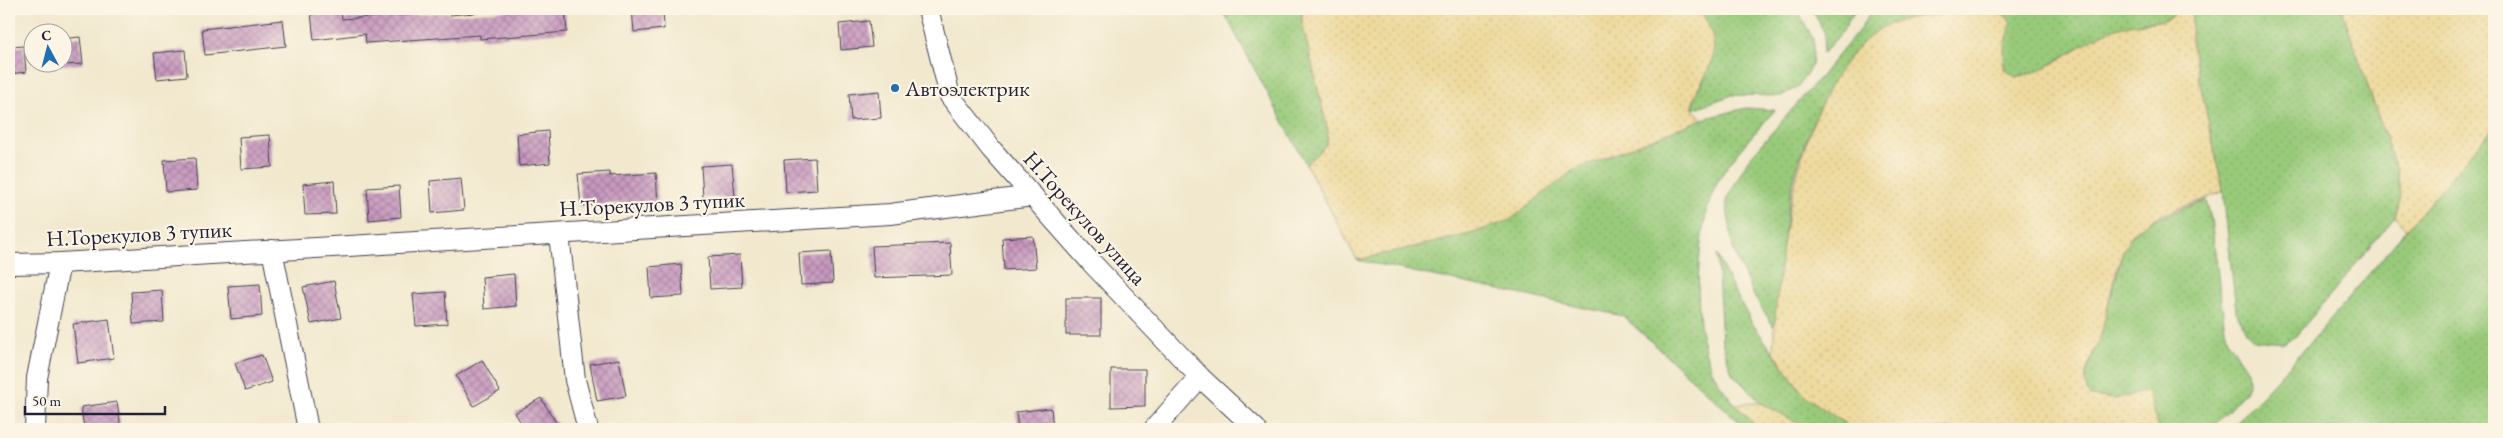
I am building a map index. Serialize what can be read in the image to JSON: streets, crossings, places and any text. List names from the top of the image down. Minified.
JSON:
{"streets":{"street":["Н.Торекулов 3 тупик","Н.Торекулов улица"]},"crossings":[["Н.Торекулов 3 тупик","Н.Торекулов улица"]],"places":["Автоэлектрик"],"scale_bar":"50 m","north":"top"}
